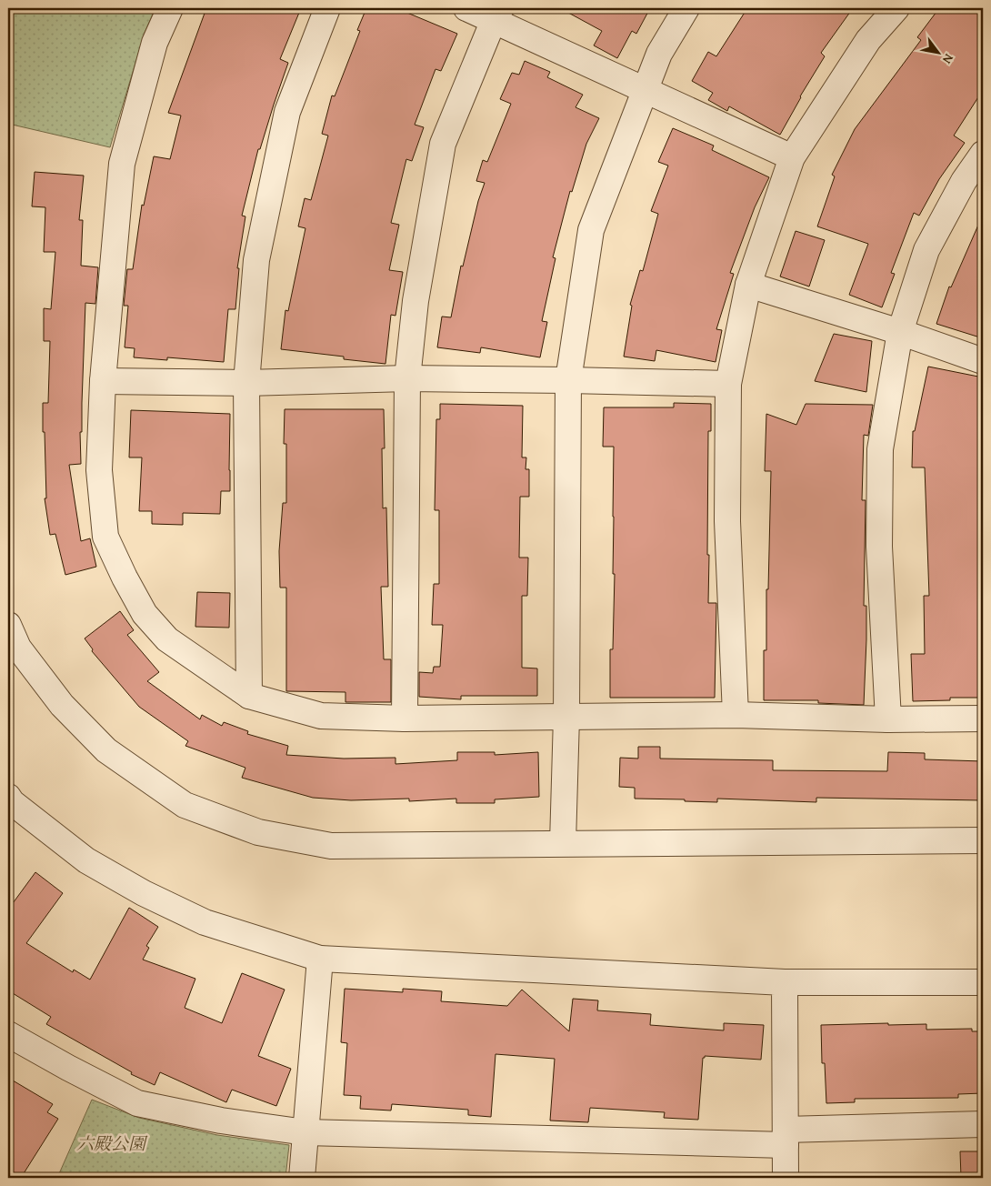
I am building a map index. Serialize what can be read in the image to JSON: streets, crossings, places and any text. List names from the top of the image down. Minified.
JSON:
{"parks":["六殿公園"],"north":"bottom right"}
